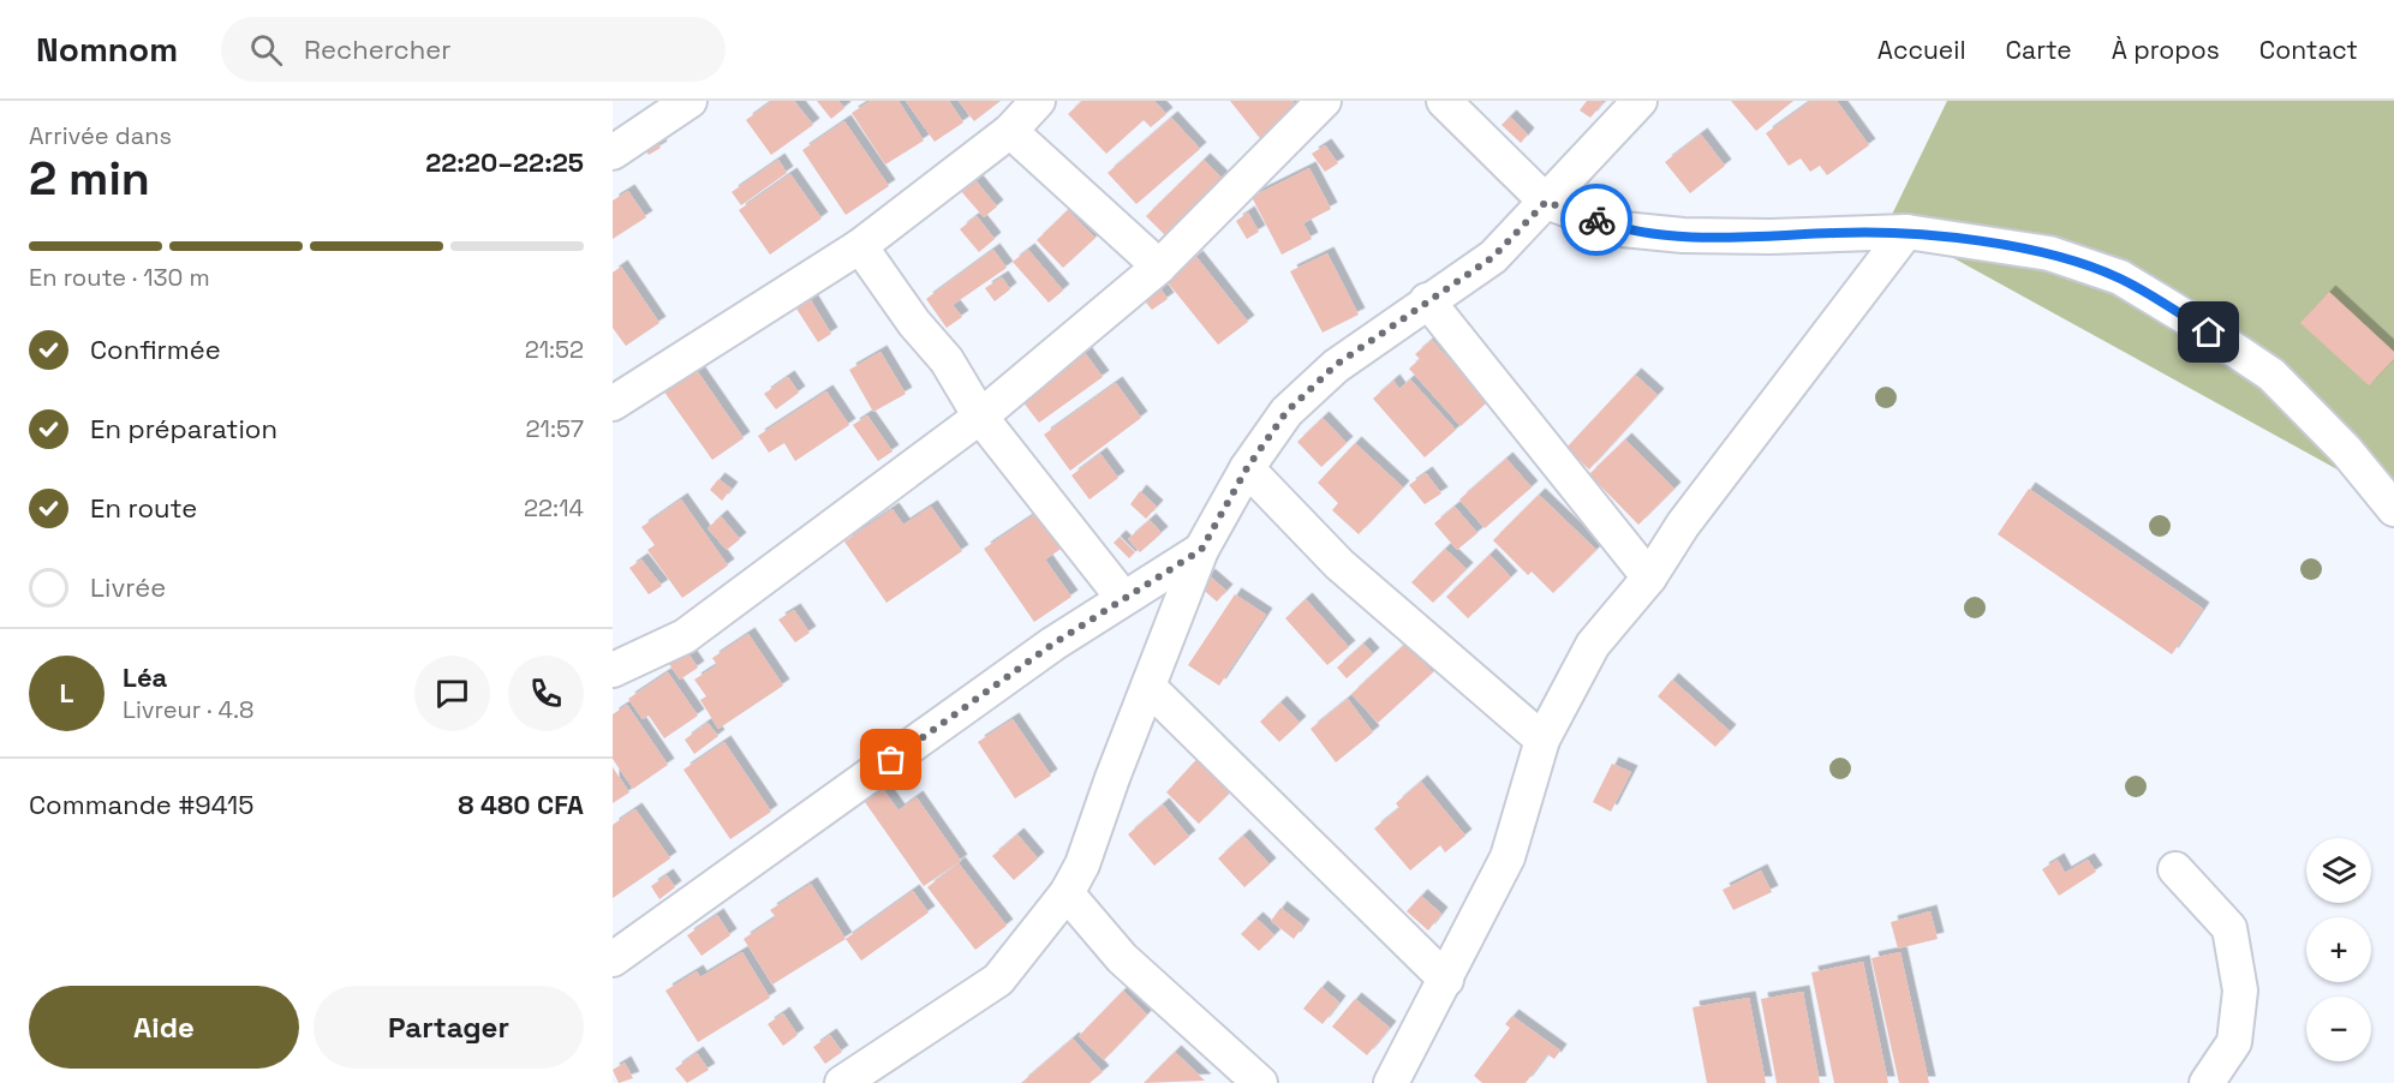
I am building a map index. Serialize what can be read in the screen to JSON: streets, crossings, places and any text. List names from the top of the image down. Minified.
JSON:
{"page":{"header":"Nomnom","search":"Rechercher","nav":["Accueil","Carte","À propos","Contact"],"heading":["2 min","Arrivée dans","22:20–22:25"],"panel":["Léa","Livreur · 4.8","Commande #9415","8 480 CFA"],"bar":"En route · 130 m","list":[["Confirmée","21:52"],["En préparation","21:57"],["En route","22:14"],"Livrée"],"round":"L","map_buttons":["+","−"],"buttons":["Aide","Partager"]}}
